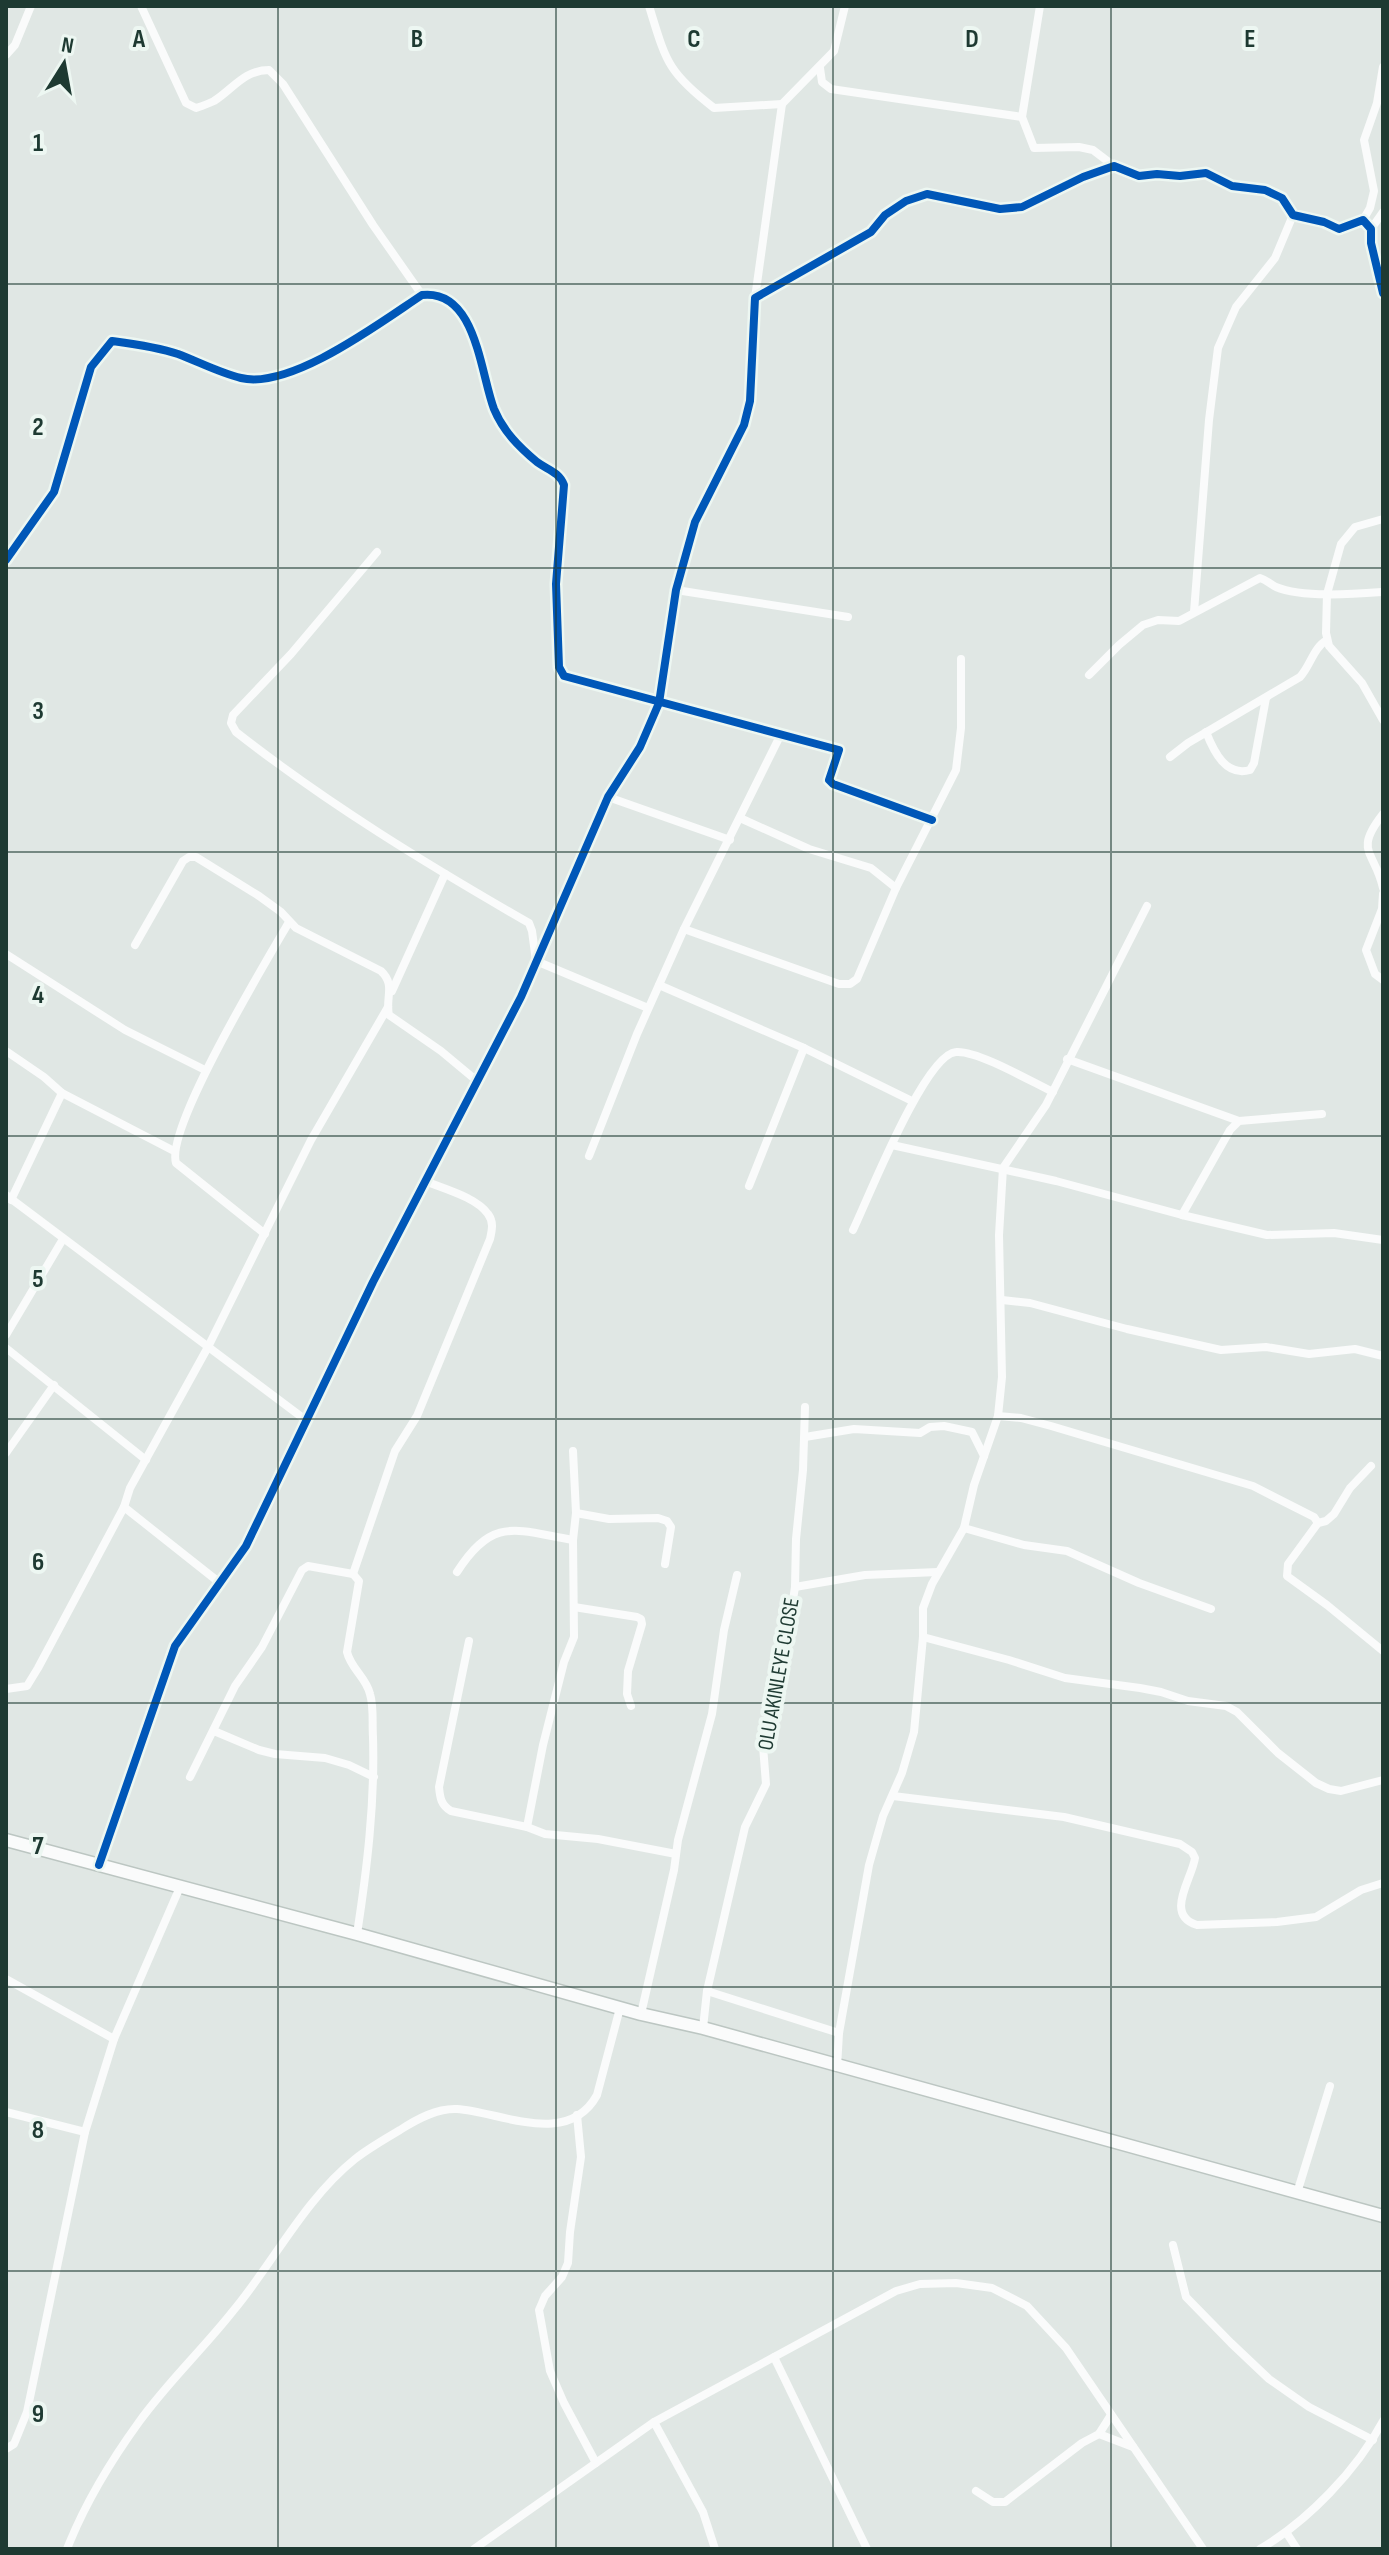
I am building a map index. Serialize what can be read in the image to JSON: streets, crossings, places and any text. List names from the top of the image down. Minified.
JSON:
{"streets":{"street":["OLU AKINLEYE CLOSE"]},"north":"top","grid":{"columns":["A","B","C","D","E"],"rows":["1","2","3","4","5","6","7","8","9"]}}
